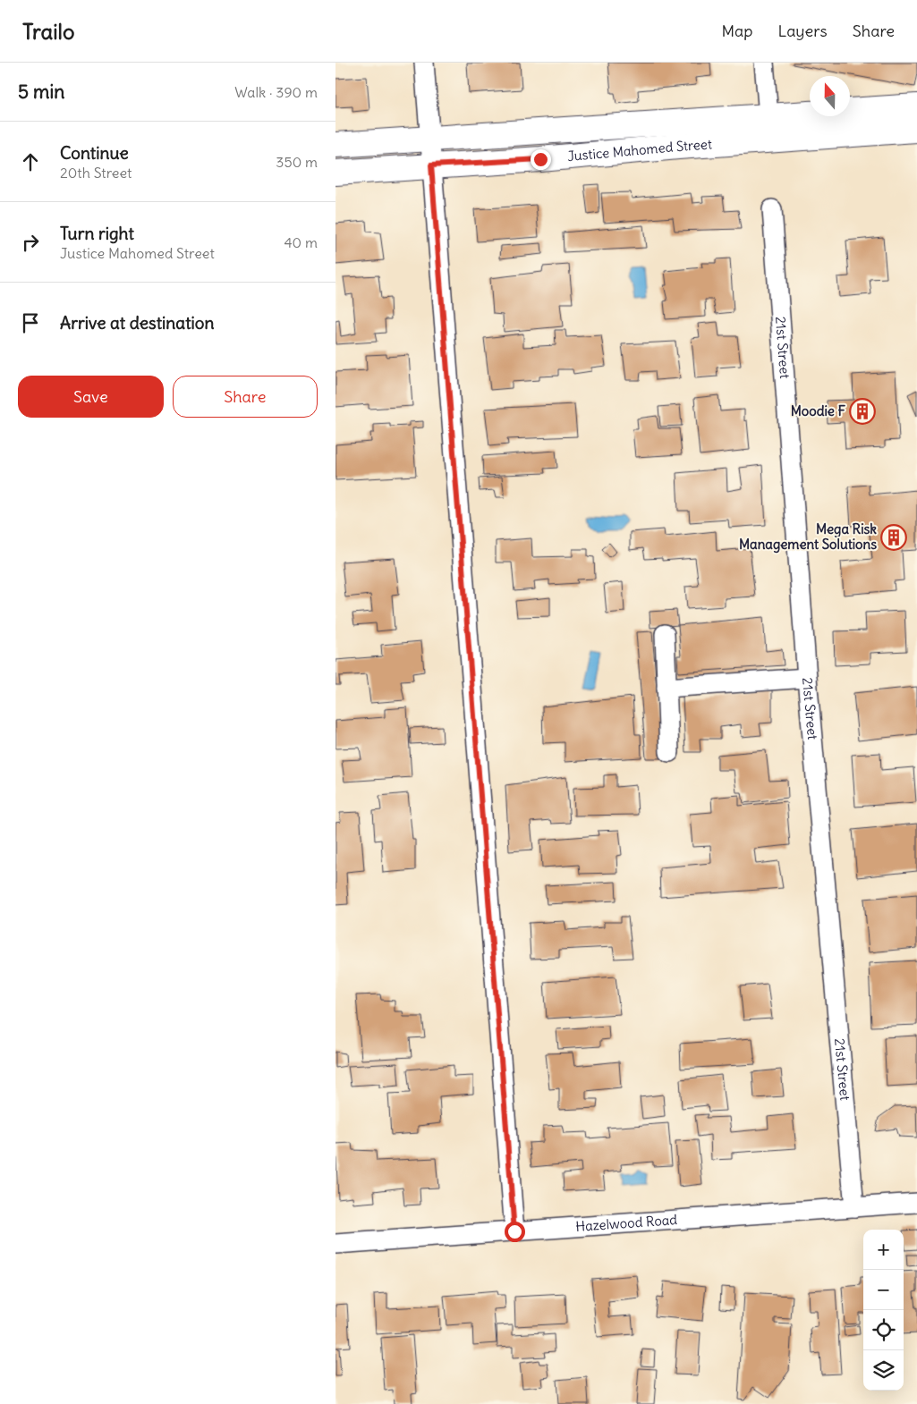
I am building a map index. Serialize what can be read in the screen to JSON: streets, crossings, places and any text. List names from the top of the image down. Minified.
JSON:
{"streets":{"main road":["Justice Mahomed Street"],"street":["21st Street","Hazelwood Road"]},"crossings":[["21st Street","Hazelwood Road"]],"places":{"building":["Moodie F","Mega Risk Management Solutions"]},"north":"top","page":{"header":"Trailo","nav":["Map","Layers","Share"],"heading":["5 min","Walk · 390 m"],"list":[["Continue","20th Street","350 m"],["Turn right","Justice Mahomed Street","40 m"],"Arrive at destination"],"buttons":["Save","Share"],"map_buttons":["+","−"]}}
